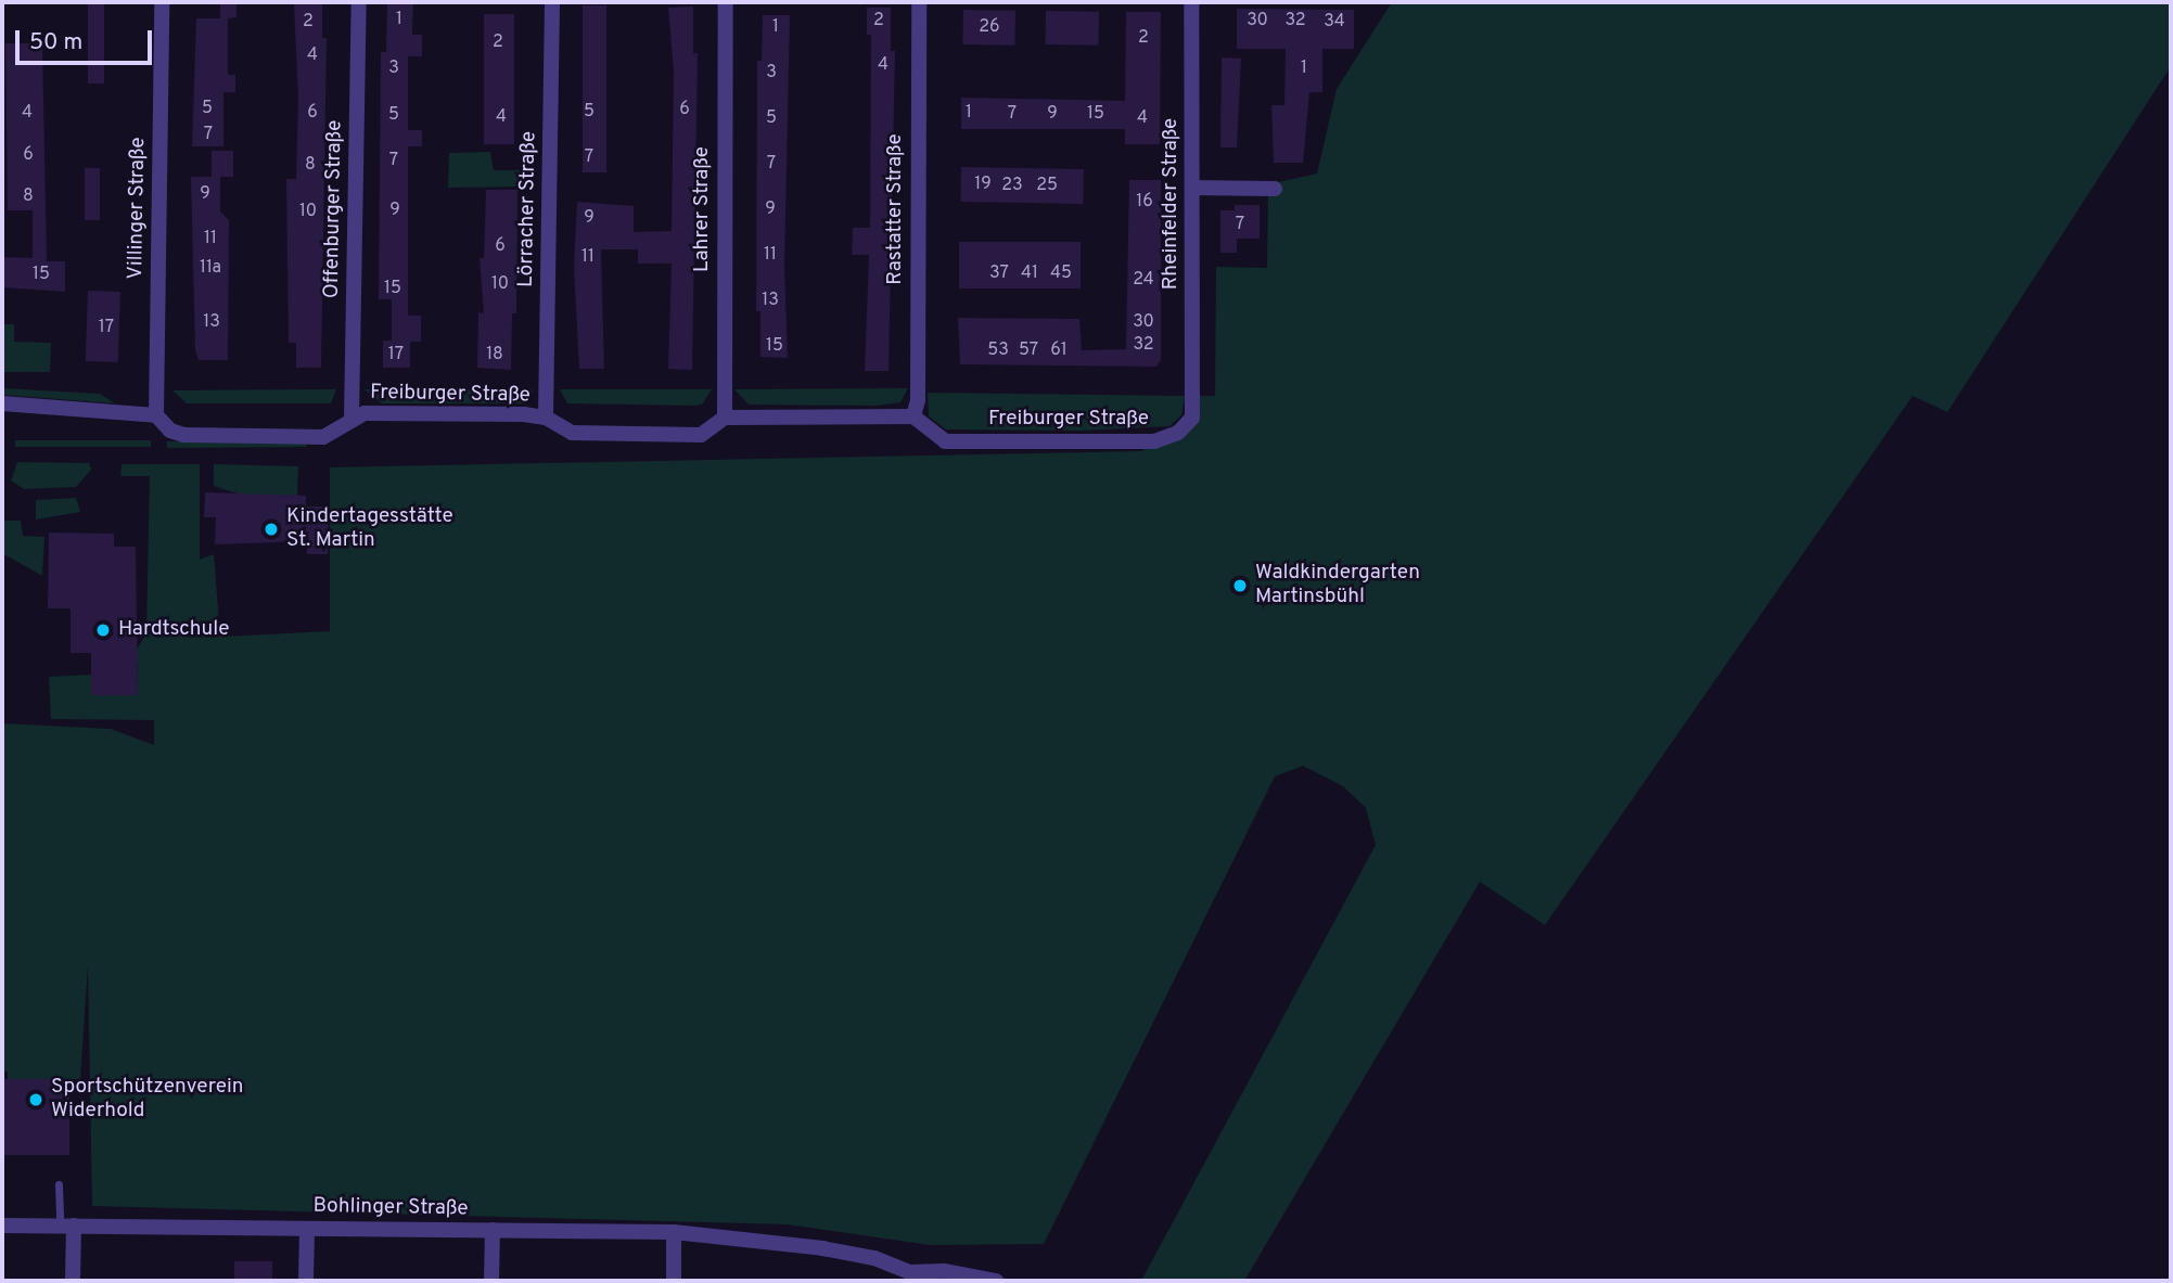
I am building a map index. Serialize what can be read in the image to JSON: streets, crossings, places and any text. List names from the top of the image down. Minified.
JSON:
{"streets":{"street":["Rheinfelder Straße","Villinger Straße","Offenburger Straße","Lörracher Straße","Lahrer Straße","Rastatter Straße","Freiburger Straße","Bohlinger Straße"]},"crossings":[["Rheinfelder Straße","Freiburger Straße"],["Villinger Straße","Freiburger Straße"],["Offenburger Straße","Freiburger Straße"],["Lörracher Straße","Freiburger Straße"],["Lahrer Straße","Freiburger Straße"],["Rastatter Straße","Freiburger Straße"]],"places":["Kindertagesstätte St. Martin","Waldkindergarten Martinsbühl","Hardtschule","Sportschützenverein Widerhold"],"house_numbers":["1","2","30","32","2","34","1","26","2","2","4","4","3","1","3","5","6","5","4","6","1","7","9","15","5","4","5","4","7","6","7","7","7","8","19","23","25","9","8","16","9","9","10","9","7","11","6","11","11","11a","37","41","45","15","24","10","15","13","13","30","17","32","15","53","57","61","17","18"],"scale_bar":"50 m"}
